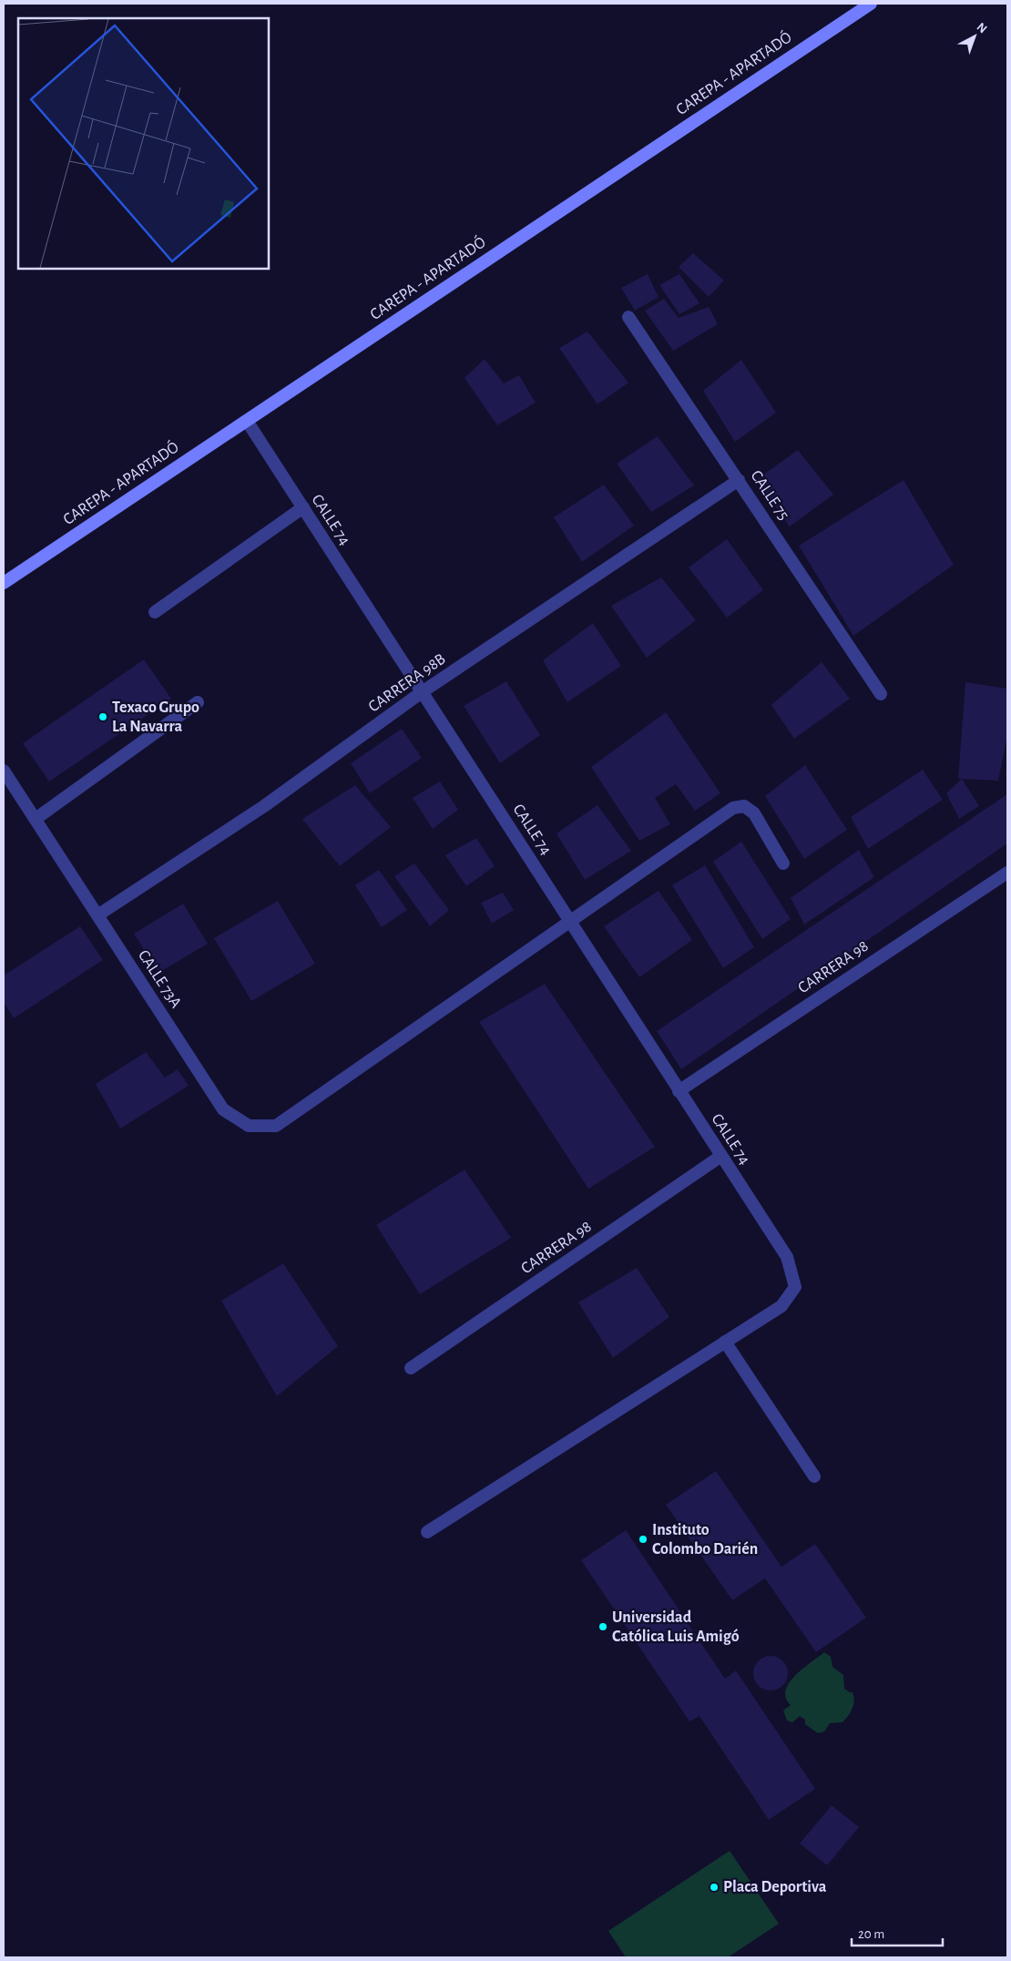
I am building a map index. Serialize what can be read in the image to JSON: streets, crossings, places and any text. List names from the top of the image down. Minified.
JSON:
{"streets":{"main road":["CAREPA - APARTADÓ"],"street":["CALLE 75","CALLE 74","CARRERA 98B","CARRERA 98","CALLE 73A"]},"crossings":[["CAREPA - APARTADÓ","CALLE 74"],["CALLE 75","CARRERA 98B"],["CALLE 74","CARRERA 98B"],["CALLE 74","CARRERA 98"],["CALLE 74","CALLE 73A"],["CARRERA 98B","CALLE 73A"]],"places":["Texaco Grupo La Navarra","Instituto Colombo Darién","Universidad Católica Luis Amigó","Placa Deportiva"],"scale_bar":"20 m","north":"top right"}
